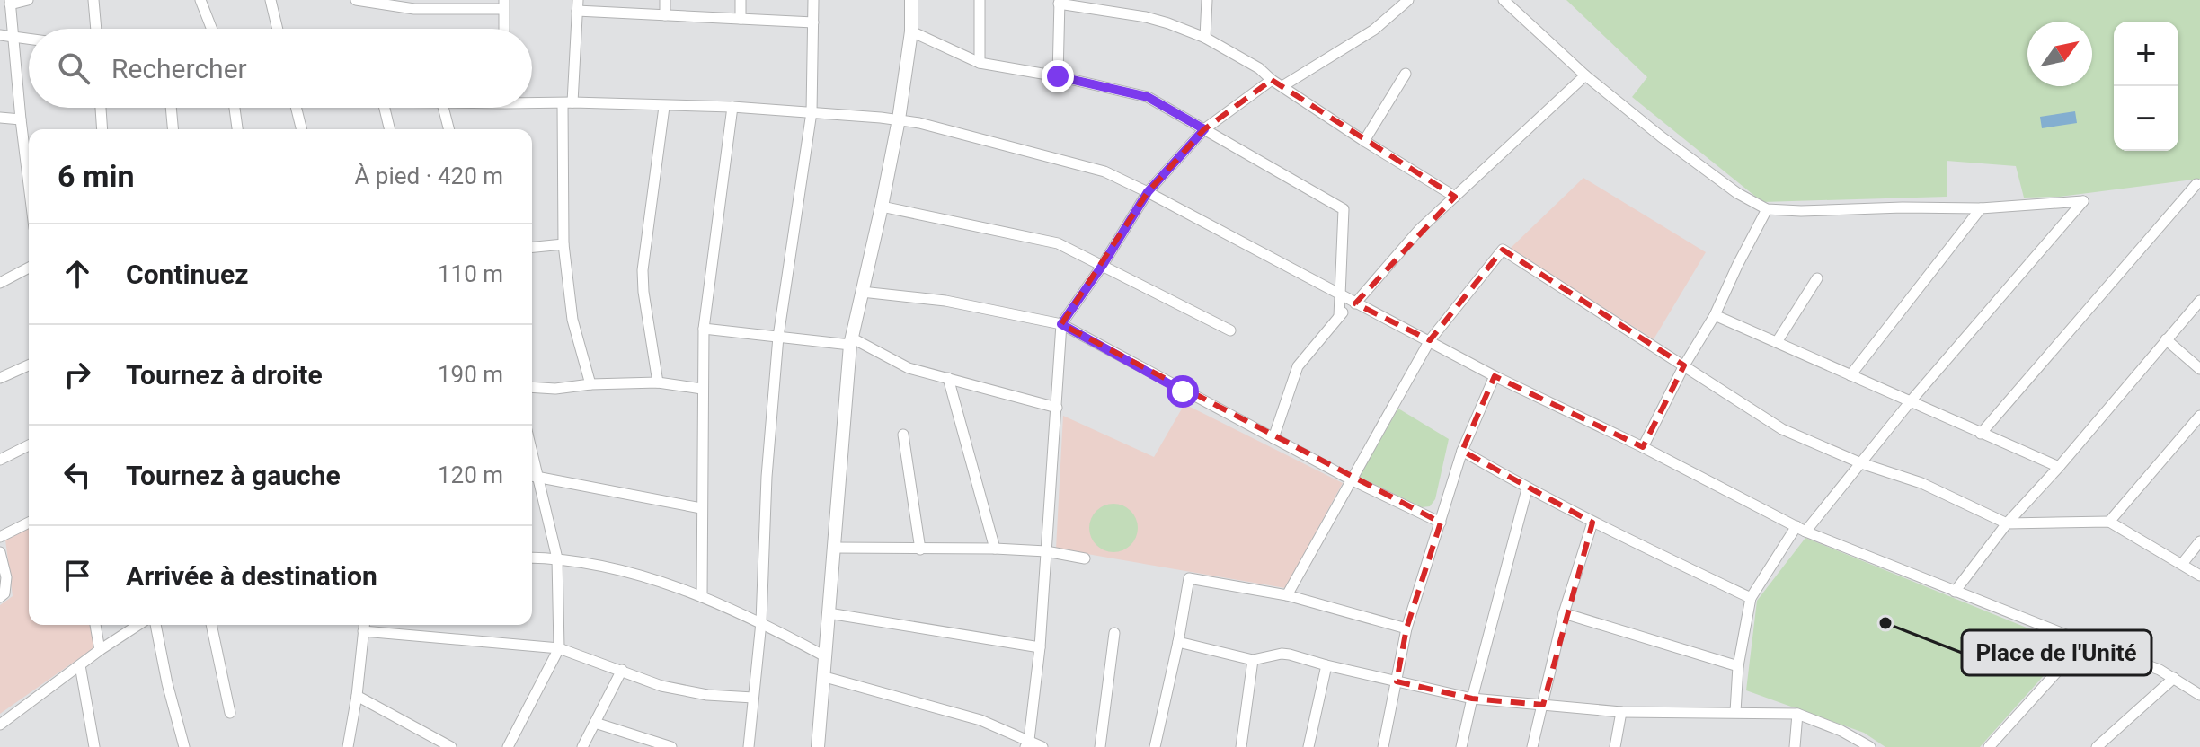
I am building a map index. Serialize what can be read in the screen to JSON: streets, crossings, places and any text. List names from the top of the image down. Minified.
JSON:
{"places":["Place de l'Unité"],"north":"top right","page":{"map_buttons":["+","−"],"search":"Rechercher","heading":["6 min","À pied · 420 m"],"list":[["Continuez","110 m"],["Tournez à droite","190 m"],["Tournez à gauche","120 m"],"Arrivée à destination"]}}
